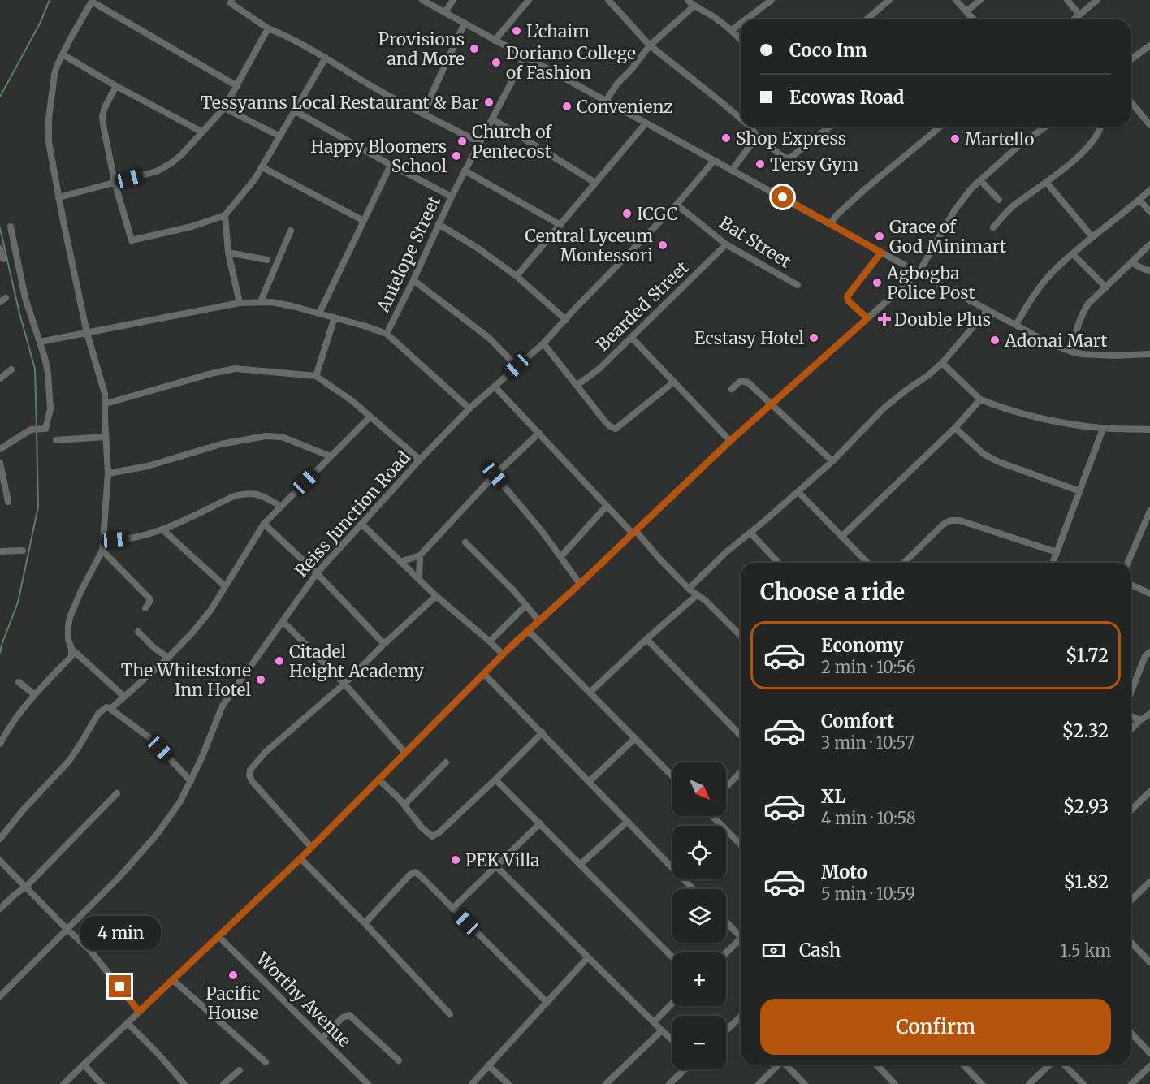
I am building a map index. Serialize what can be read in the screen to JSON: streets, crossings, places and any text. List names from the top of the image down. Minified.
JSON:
{"streets":{"street":["Bat Street","Antelope Street","Bearded Street","Reiss Junction Road","Worthy Avenue"]},"crossings":[["Bat Street","Bearded Street"],["Bat Street","Reiss Junction Road"]],"places":{"other":["L’chaim","Provisions and More","Doriano College of Fashion","Tessyanns Local Restaurant & Bar","Convenienz","Shop Express","Martello","Church of Pentecost","Happy Bloomers School","Tersy Gym","ICGC","Grace of God Minimart","Central Lyceum Montessori","Agbogba Police Post","Ecstasy Hotel","Adonai Mart","Citadel Height Academy","The Whitestone Inn Hotel","PEK Villa","Pacific House"],"health":["Double Plus"]},"north":"bottom right","page":{"banner":["Coco Inn","Ecowas Road"],"heading":"Choose a ride","list":[{"name":"Economy","note":"2 min · 10:56","value":"$1.72"},{"name":"Comfort","note":"3 min · 10:57","value":"$2.32"},{"name":"XL","note":"4 min · 10:58","value":"$2.93"},{"name":"Moto","note":"5 min · 10:59","value":"$1.82"}],"map_buttons":["+","−"],"bubble":"4 min","pay":["Cash","1.5 km"],"buttons":"Confirm"}}
